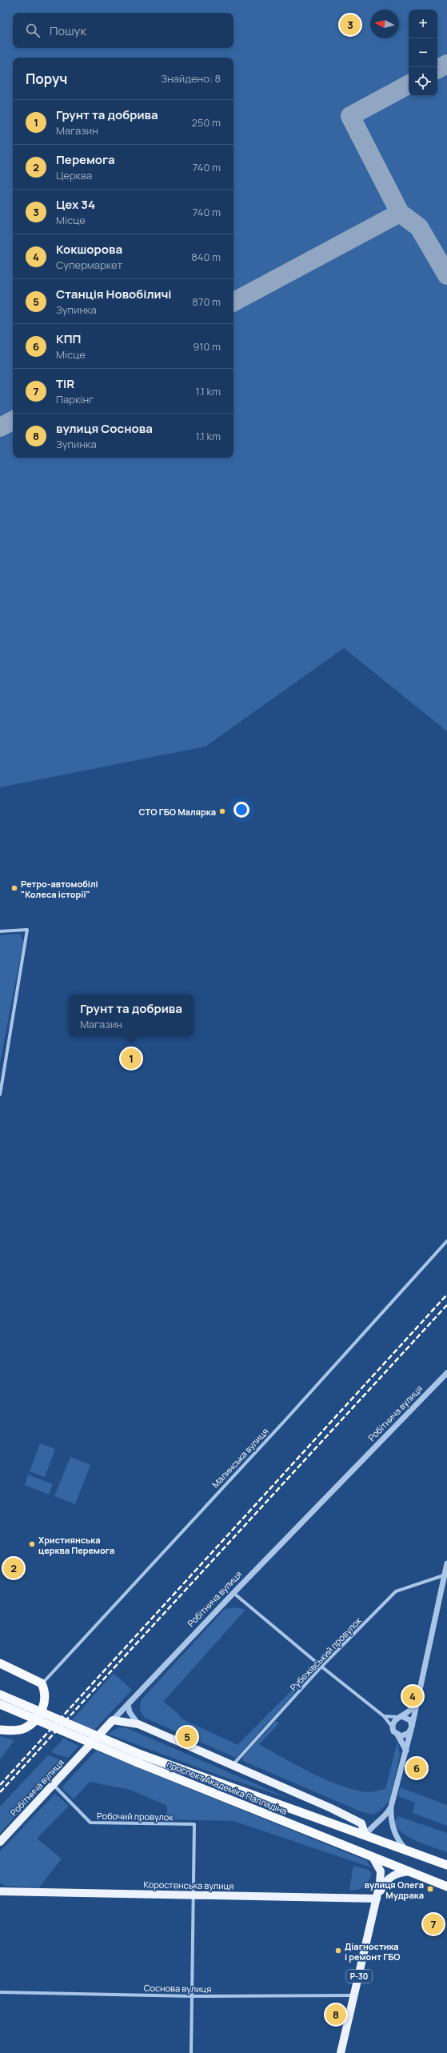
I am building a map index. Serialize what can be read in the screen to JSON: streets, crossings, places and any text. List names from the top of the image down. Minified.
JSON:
{"streets":{"highway":["проспект Академіка Палладіна"],"main road":["Робітнича вулиця","Коростенська вулиця","Р-30"],"street":["Малинська вулиця","Рубежівський провулок","Робочий провулок","Соснова вулиця"]},"crossings":[["Робітнича вулиця","Робочий провулок"],["проспект Академіка Палладіна","Р-30"],["Робочий провулок","Коростенська вулиця"],["Коростенська вулиця","Р-30"],["Р-30","Соснова вулиця"]],"places":{"other":["СТО ГБО Малярка","Ретро-автомобілі \"Колеса історії\"","Християнська церква Перемога","Діагностика і ремонт ГБО"],"transit":["вулиця Олега Мудрака"]},"north":"left","page":{"map_buttons":["+","−"],"pins":["3","1","2","4","5","6","7","8"],"search":"Пошук","heading":["Поруч","Знайдено: 8"],"list":[{"mark":"1","name":"Грунт та добрива","note":"Магазин","value":"250 m"},{"mark":"2","name":"Перемога","note":"Церква","value":"740 m"},{"mark":"3","name":"Цех 34","note":"Місце","value":"740 m"},{"mark":"4","name":"Кокшорова","note":"Супермаркет","value":"840 m"},{"mark":"5","name":"Станція Новобіличі","note":"Зупинка","value":"870 m"},{"mark":"6","name":"КПП","note":"Місце","value":"910 m"},{"mark":"7","name":"TIR","note":"Паркінг","value":"1.1 km"},{"mark":"8","name":"вулиця Соснова","note":"Зупинка","value":"1.1 km"}],"popup":["Грунт та добрива","Магазин"]}}
